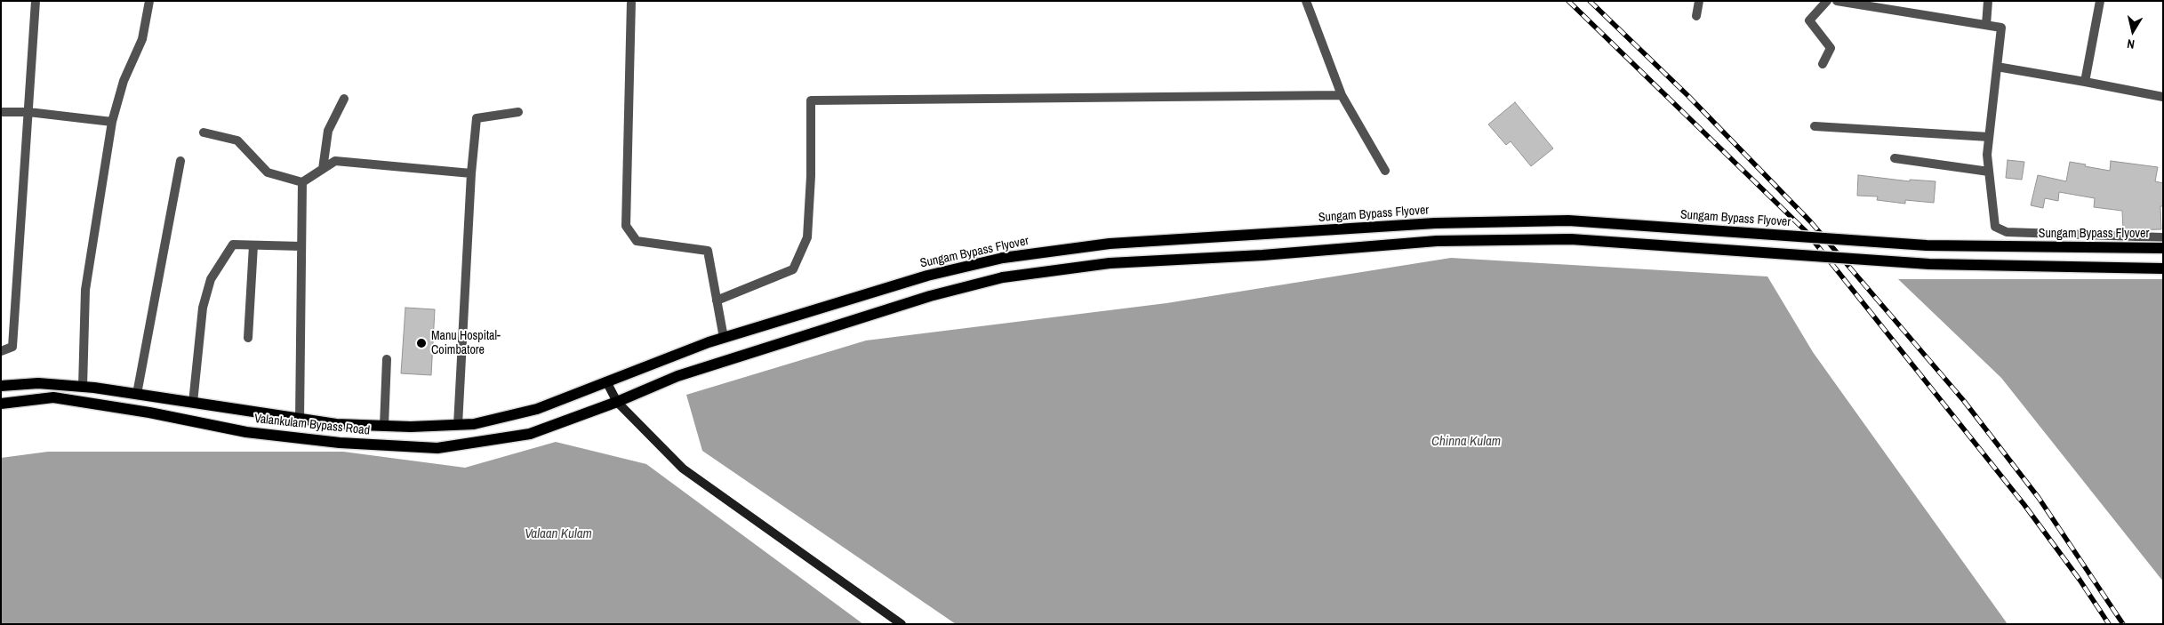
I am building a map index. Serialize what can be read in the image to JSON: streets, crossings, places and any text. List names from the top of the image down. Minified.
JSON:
{"streets":{"main road":["Sungam Bypass Flyover","Valankulam Bypass Road"]},"crossings":[["Sungam Bypass Flyover","Valankulam Bypass Road"]],"water":["Chinna Kulam","Valaan Kulam"],"places":["Manu Hospital- Coimbatore"],"north":"bottom"}
